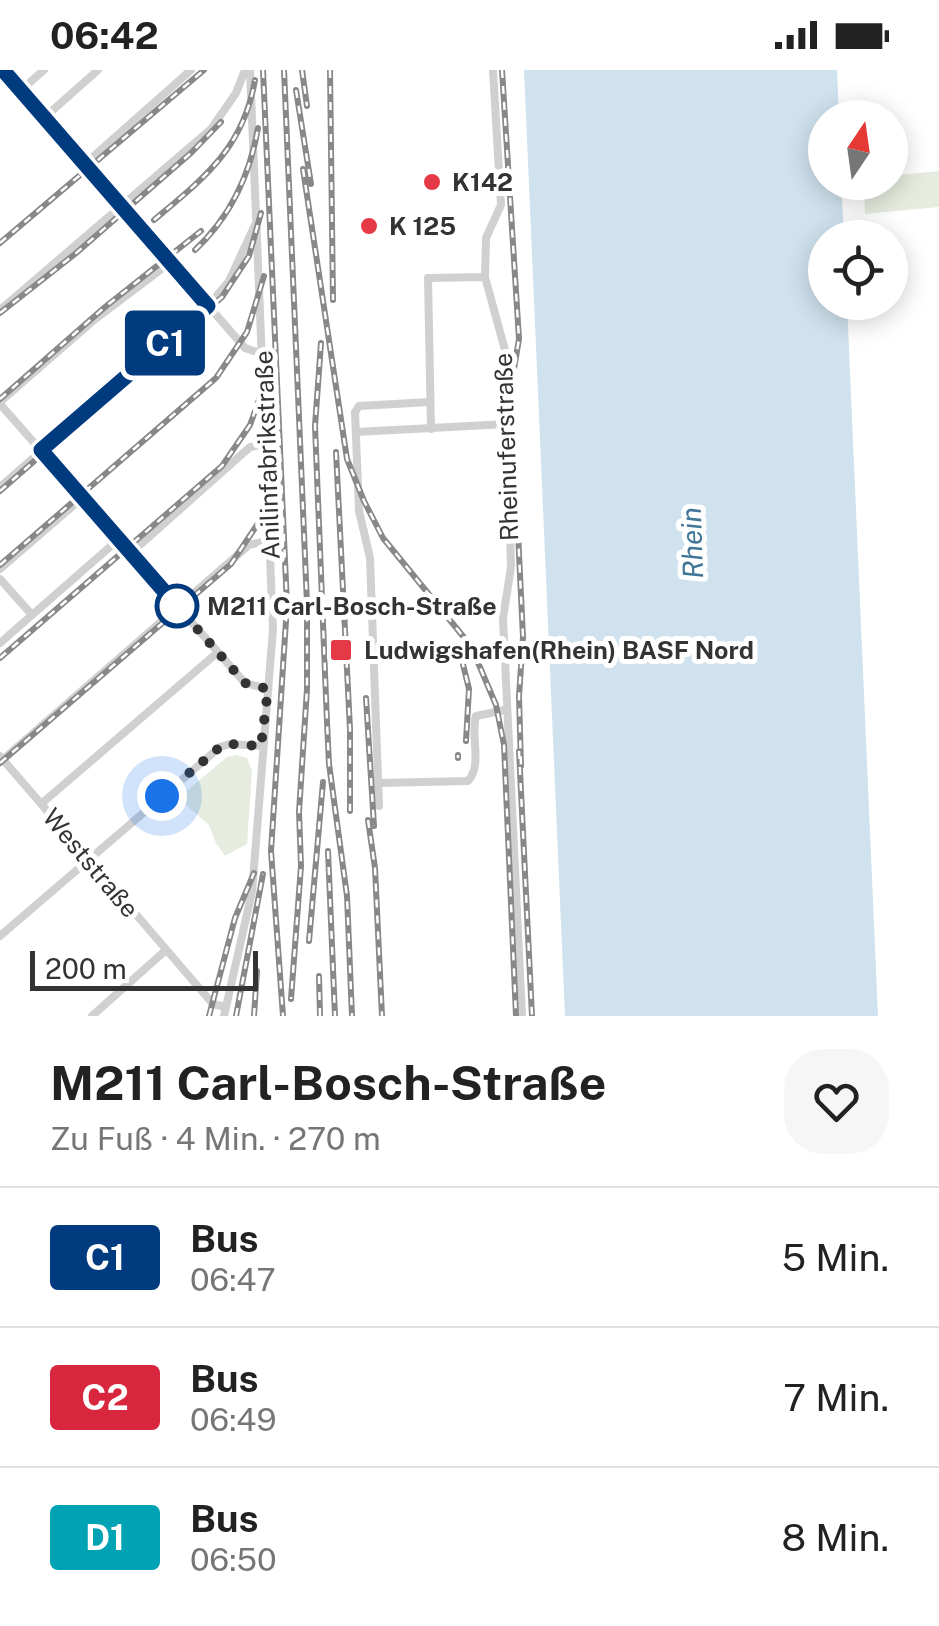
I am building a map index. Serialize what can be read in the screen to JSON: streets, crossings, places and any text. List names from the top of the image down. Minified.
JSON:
{"streets":{"street":["Rheinuferstraße","Anilinfabrikstraße","Weststraße"]},"crossings":[["Anilinfabrikstraße","Weststraße"]],"water":["Rhein"],"places":{"other":["K142","K 125","M211 Carl-Bosch-Straße"],"transit":["Ludwigshafen(Rhein) BASF Nord"]},"lines":["bus line C1"],"scale_bar":"200 m","north":"top","page":{"status":"06:42","on_map":"C1","scale":"200 m","heading":["M211 Carl-Bosch-Straße","Zu Fuß · 4 Min. · 270 m"],"list":[{"mark":"C1","name":"Bus","note":"06:47","value":"5 Min."},{"mark":"C2","name":"Bus","note":"06:49","value":"7 Min."},{"mark":"D1","name":"Bus","note":"06:50","value":"8 Min."}]}}
